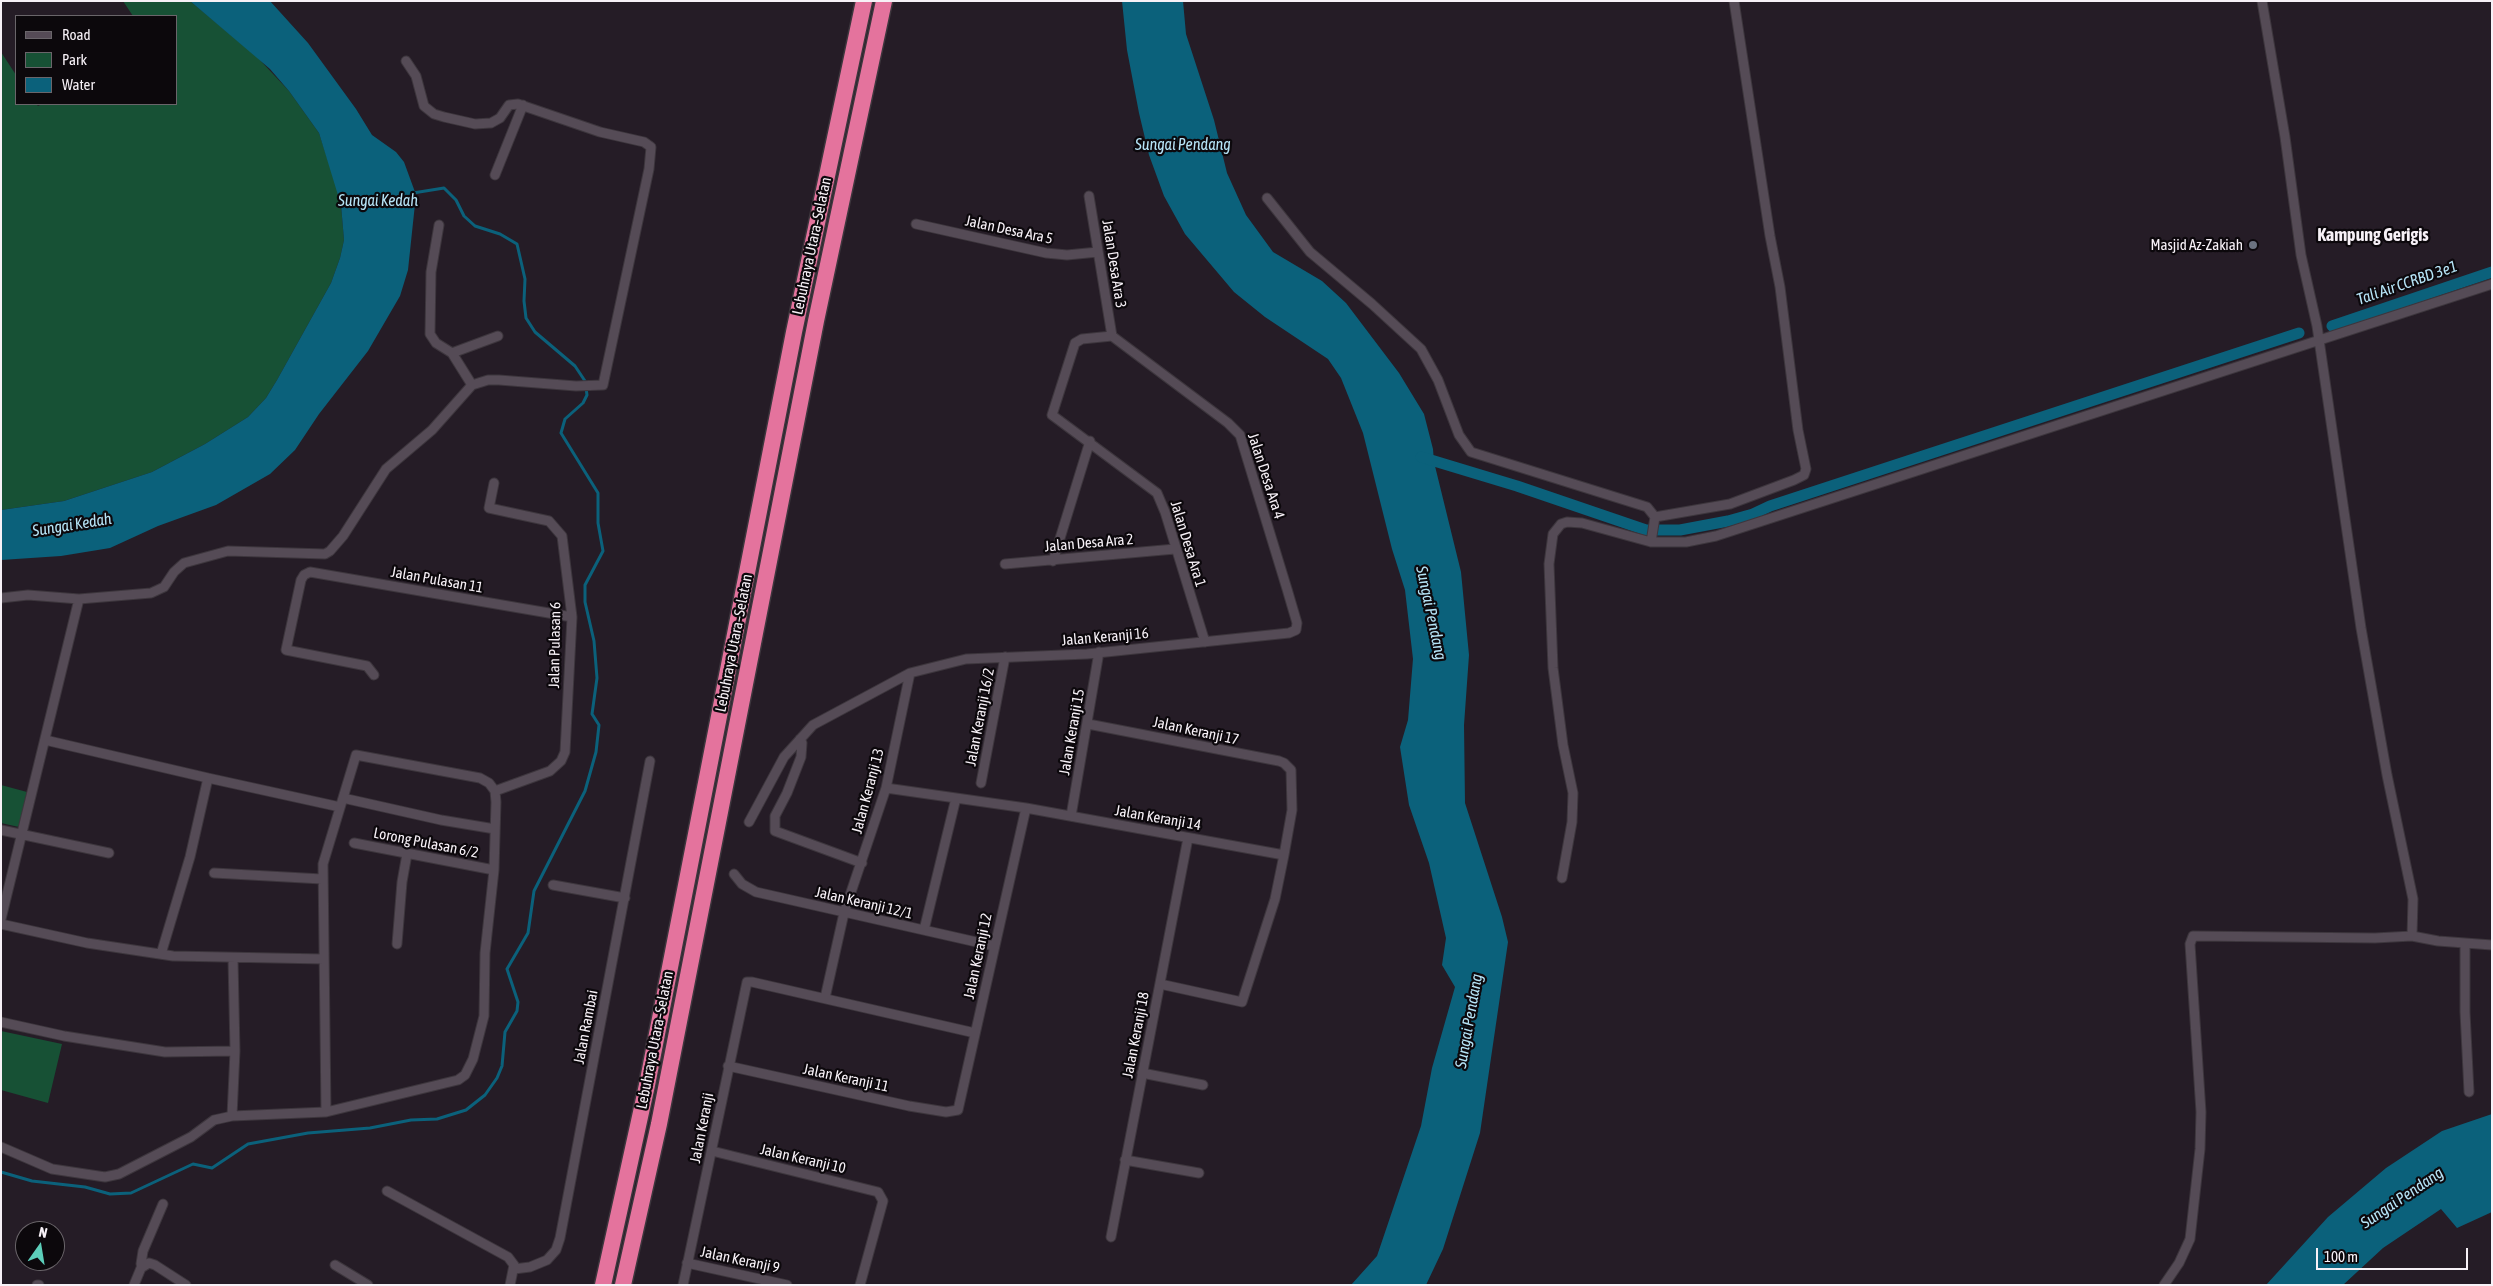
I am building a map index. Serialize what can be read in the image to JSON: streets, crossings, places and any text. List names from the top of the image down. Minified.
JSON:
{"streets":{"highway":["Lebuhraya Utara–Selatan"],"street":["Jalan Desa Ara 5","Jalan Desa Ara 3","Jalan Desa Ara 4","Jalan Desa Ara 2","Jalan Desa Ara 1","Jalan Pulasan 11","Jalan Keranji 16","Jalan Pulasan 6","Jalan Keranji 16/2","Jalan Keranji 17","Jalan Keranji 15","Jalan Keranji 13","Jalan Keranji 14","Lorong Pulasan 6/2","Jalan Keranji 12/1","Jalan Keranji 12","Jalan Rambai","Jalan Keranji 18","Jalan Keranji 11","Jalan Keranji","Jalan Keranji 10","Jalan Keranji 9"]},"crossings":[["Jalan Desa Ara 5","Jalan Desa Ara 3"],["Jalan Desa Ara 3","Jalan Desa Ara 4"],["Jalan Desa Ara 3","Jalan Desa Ara 1"],["Jalan Desa Ara 4","Jalan Desa Ara 1"],["Jalan Desa Ara 4","Jalan Keranji 16"],["Jalan Desa Ara 2","Jalan Desa Ara 1"],["Jalan Desa Ara 1","Jalan Keranji 16"],["Jalan Pulasan 11","Jalan Pulasan 6"],["Jalan Keranji 16","Jalan Keranji 16/2"],["Jalan Keranji 16","Jalan Keranji 15"],["Jalan Keranji 16","Jalan Keranji 13"],["Jalan Keranji 17","Jalan Keranji 15"],["Jalan Keranji 17","Jalan Keranji 14"],["Jalan Keranji 15","Jalan Keranji 14"],["Jalan Keranji 13","Jalan Keranji 14"],["Jalan Keranji 13","Jalan Keranji 12/1"],["Jalan Keranji 13","Jalan Keranji"],["Jalan Keranji 14","Jalan Keranji 12"],["Jalan Keranji 14","Jalan Keranji 18"],["Jalan Keranji 12/1","Jalan Keranji 12"],["Jalan Keranji 12","Jalan Keranji 11"],["Jalan Keranji 11","Jalan Keranji"],["Jalan Keranji","Jalan Keranji 10"],["Jalan Keranji","Jalan Keranji 9"]],"districts":["Kampung Gerigis"],"water":["Sungai Pendang","Sungai Kedah","Tali Air CCRBD 3e1"],"places":["Masjid Az-Zakiah"],"legend":["Road","Park","Water"],"scale_bar":"100 m","north":"top"}
